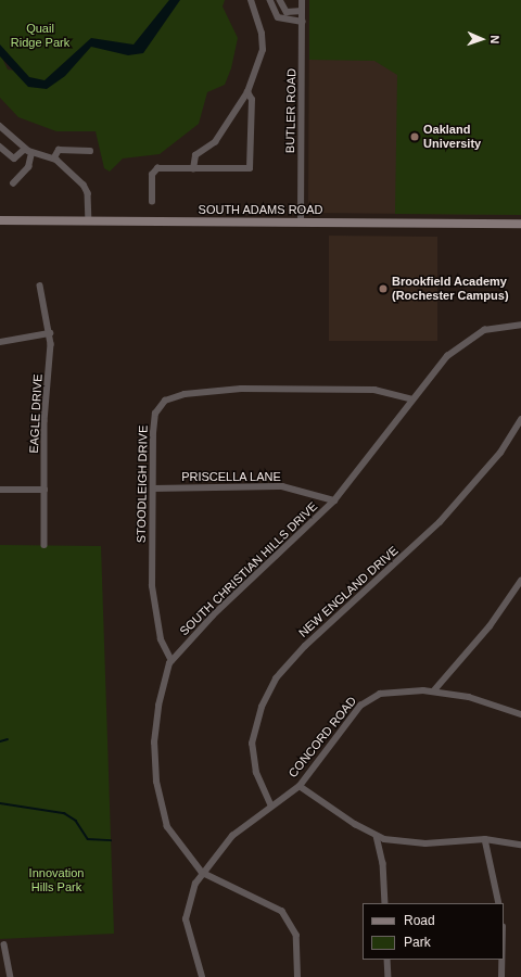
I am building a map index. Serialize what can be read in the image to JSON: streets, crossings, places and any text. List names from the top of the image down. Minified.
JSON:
{"streets":{"main road":["SOUTH ADAMS ROAD"],"street":["BUTLER ROAD","EAGLE DRIVE","PRISCELLA LANE","STOODLEIGH DRIVE","SOUTH CHRISTIAN HILLS DRIVE","NEW ENGLAND DRIVE","CONCORD ROAD"]},"crossings":[["BUTLER ROAD","SOUTH ADAMS ROAD"],["PRISCELLA LANE","STOODLEIGH DRIVE"],["PRISCELLA LANE","SOUTH CHRISTIAN HILLS DRIVE"],["STOODLEIGH DRIVE","SOUTH CHRISTIAN HILLS DRIVE"],["SOUTH CHRISTIAN HILLS DRIVE","CONCORD ROAD"],["NEW ENGLAND DRIVE","CONCORD ROAD"]],"parks":["Quail Ridge Park","Innovation Hills Park"],"places":["Oakland University","Brookfield Academy (Rochester Campus)"],"legend":["Road","Park"],"north":"right"}
